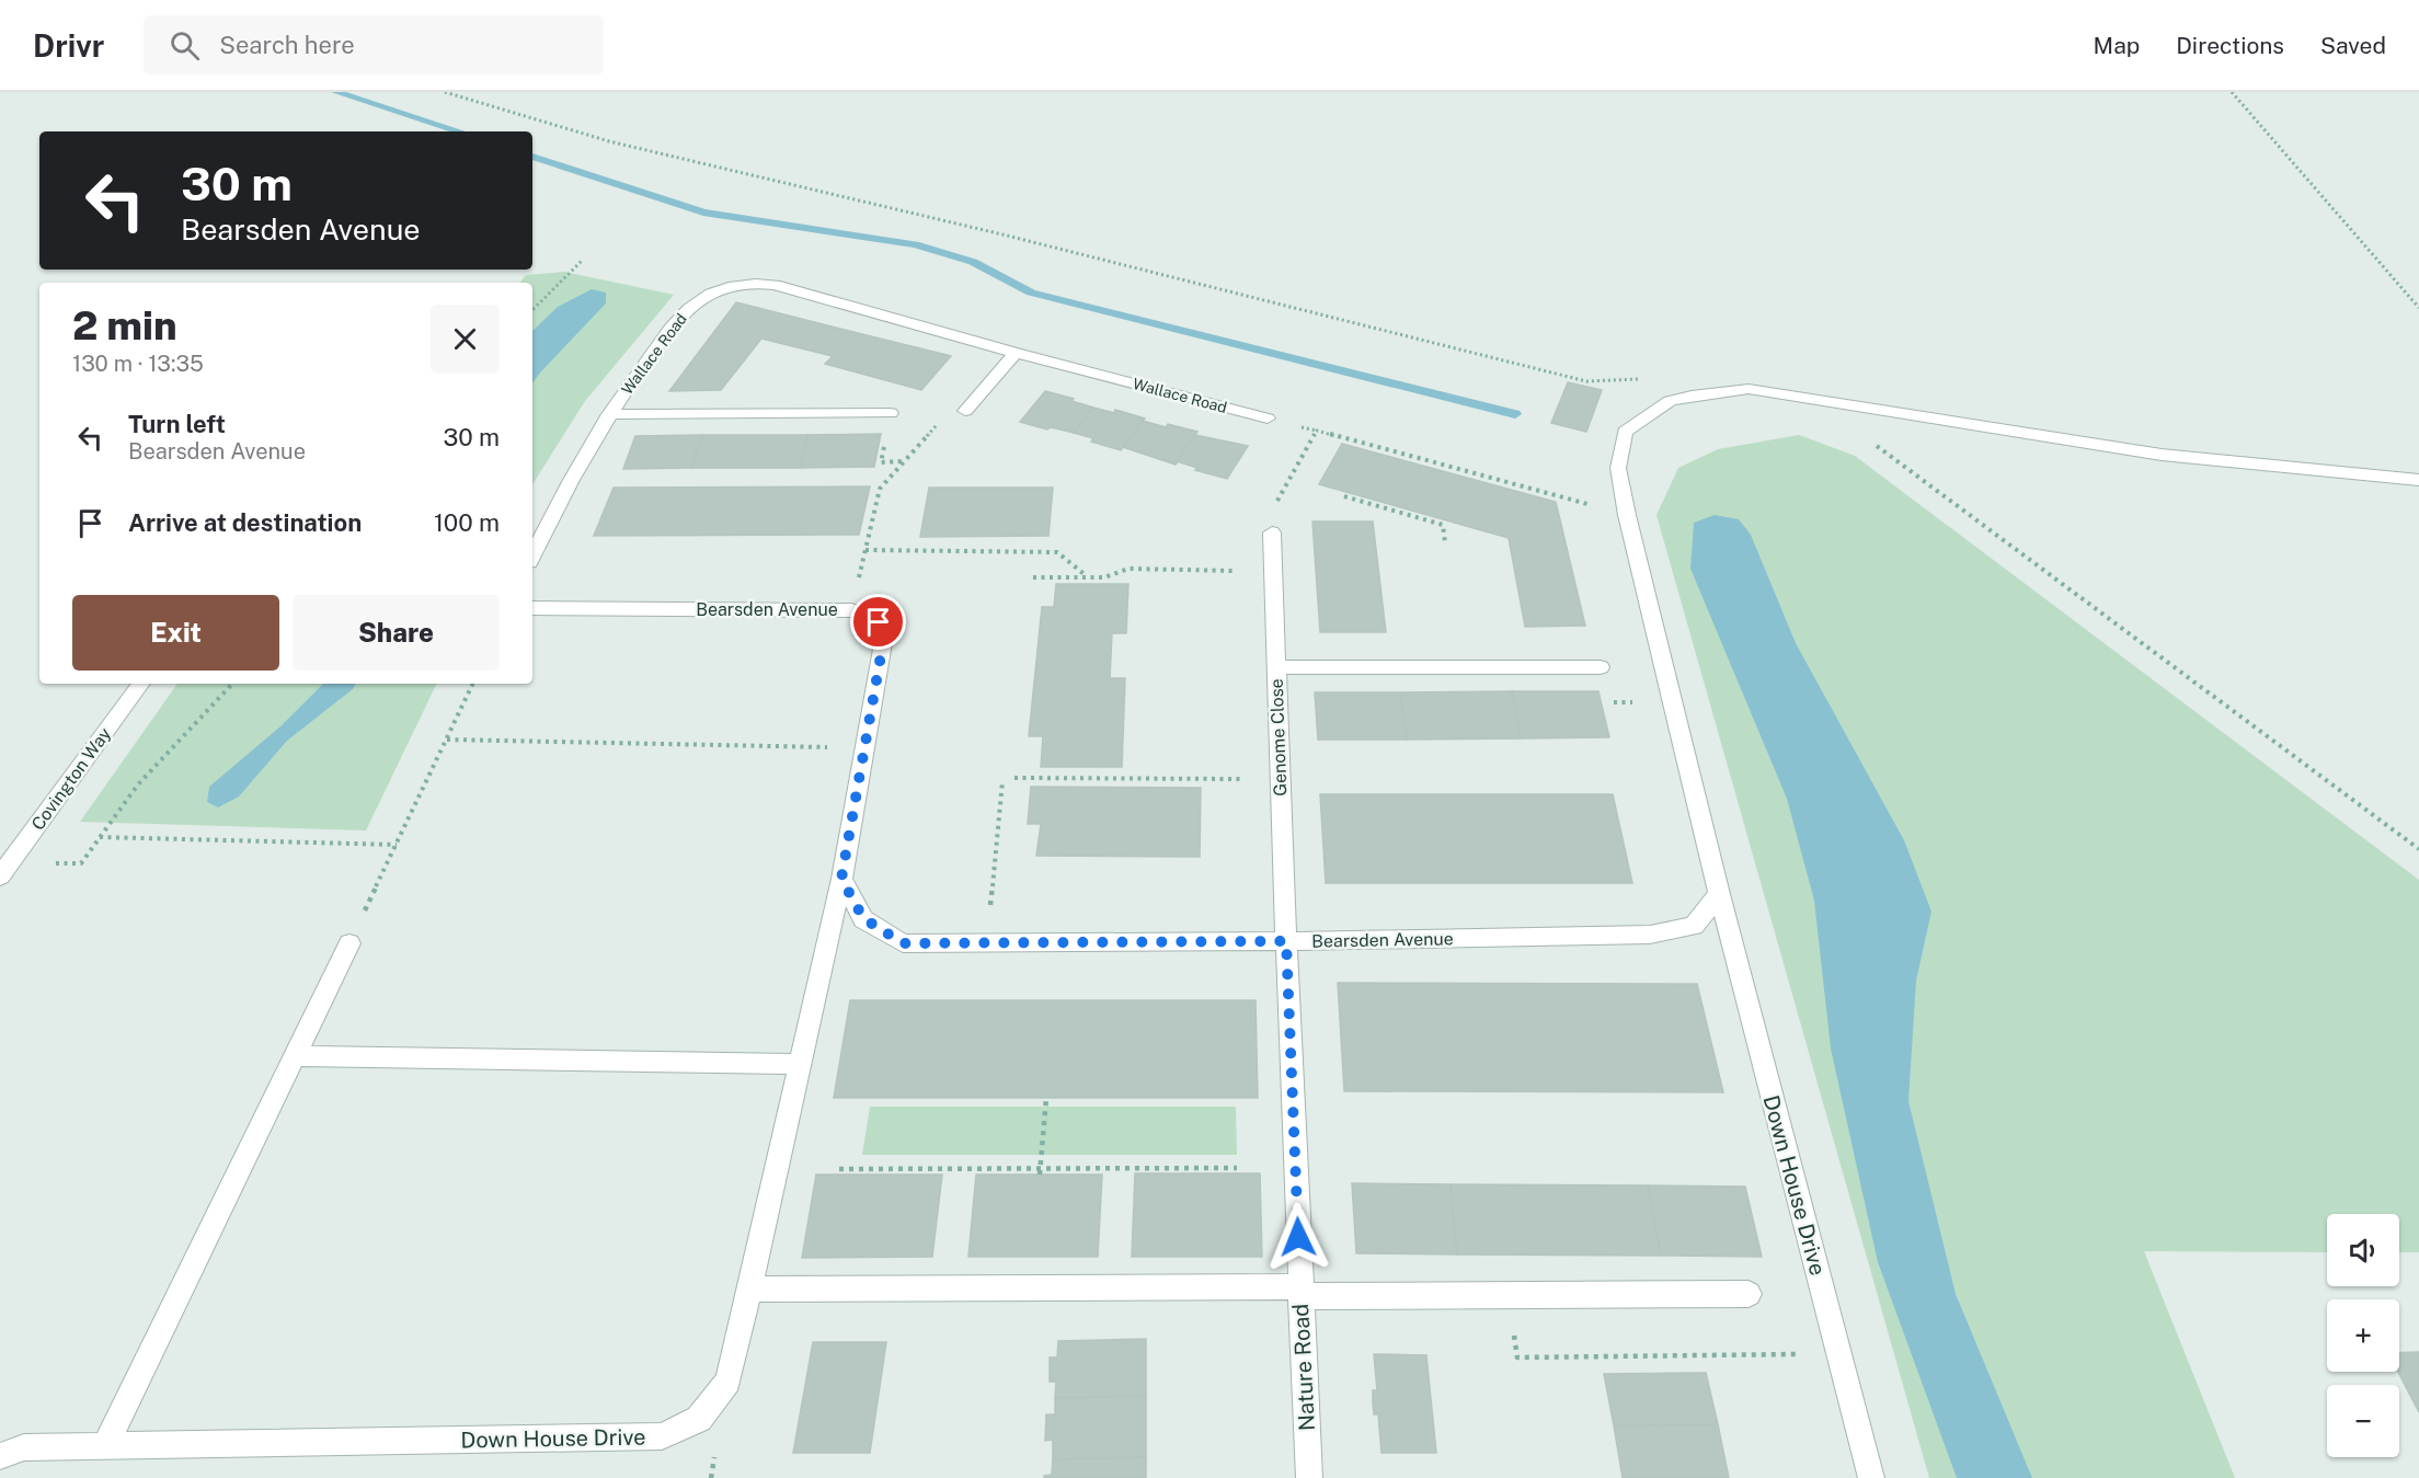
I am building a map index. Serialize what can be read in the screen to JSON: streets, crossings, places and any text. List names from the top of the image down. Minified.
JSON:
{"streets":{"street":["Wallace Road","Bearsden Avenue","Genome Close","Covington Way","Down House Drive","Nature Road"]},"crossings":[["Bearsden Avenue","Genome Close"],["Bearsden Avenue","Down House Drive"],["Bearsden Avenue","Nature Road"],["Genome Close","Nature Road"]],"page":{"header":"Drivr","search":"Search here","nav":["Map","Directions","Saved"],"turn":["30 m","Bearsden Avenue"],"heading":["2 min","130 m · 13:35"],"list":[{"name":"Turn left","note":"Bearsden Avenue","value":"30 m"},{"name":"Arrive at destination","value":"100 m"}],"buttons":["Exit","Share"],"map_buttons":["+","−"]}}
